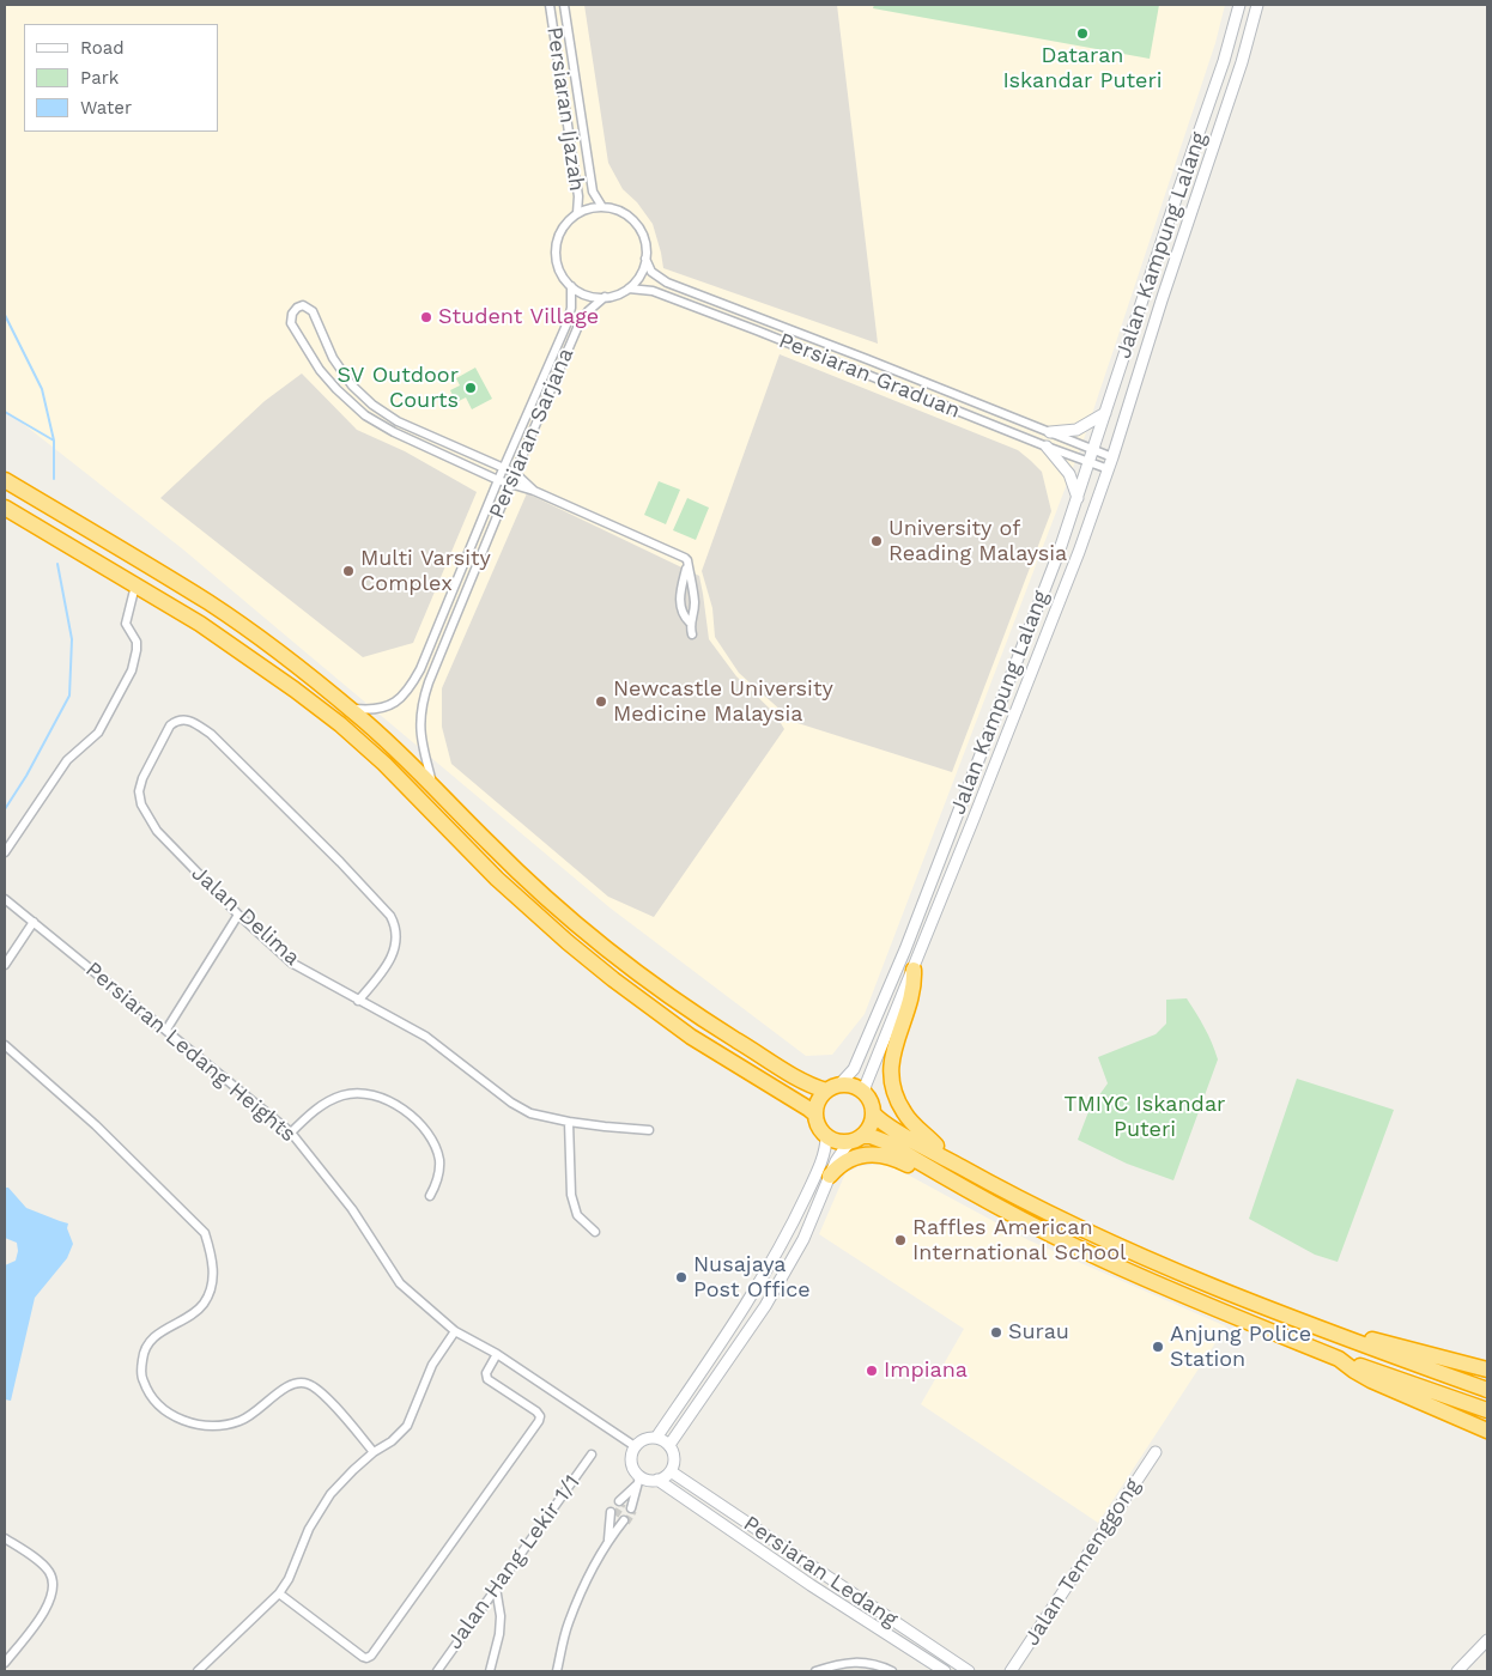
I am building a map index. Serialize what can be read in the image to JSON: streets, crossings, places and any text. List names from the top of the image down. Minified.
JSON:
{"streets":{"main road":["Jalan Kampung Lalang","Jalan Temenggong","Persiaran Ledang"],"street":["Persiaran Ijazah","Persiaran Graduan","Persiaran Sarjana","Jalan Delima","Persiaran Ledang Heights","Jalan Hang Lekir 1/1"]},"crossings":[["Persiaran Ijazah","Persiaran Graduan"],["Persiaran Ijazah","Persiaran Sarjana"],["Jalan Kampung Lalang","Persiaran Graduan"],["Persiaran Graduan","Persiaran Sarjana"],["Persiaran Ledang Heights","Persiaran Ledang"]],"parks":["TMIYC Iskandar Puteri"],"places":["Dataran Iskandar Puteri","Student Village","SV Outdoor Courts","University of Reading Malaysia","Multi Varsity Complex","Newcastle University Medicine Malaysia","Raffles American International School","Nusajaya Post Office","Surau","Anjung Police Station","Impiana"],"legend":["Road","Park","Water"]}
